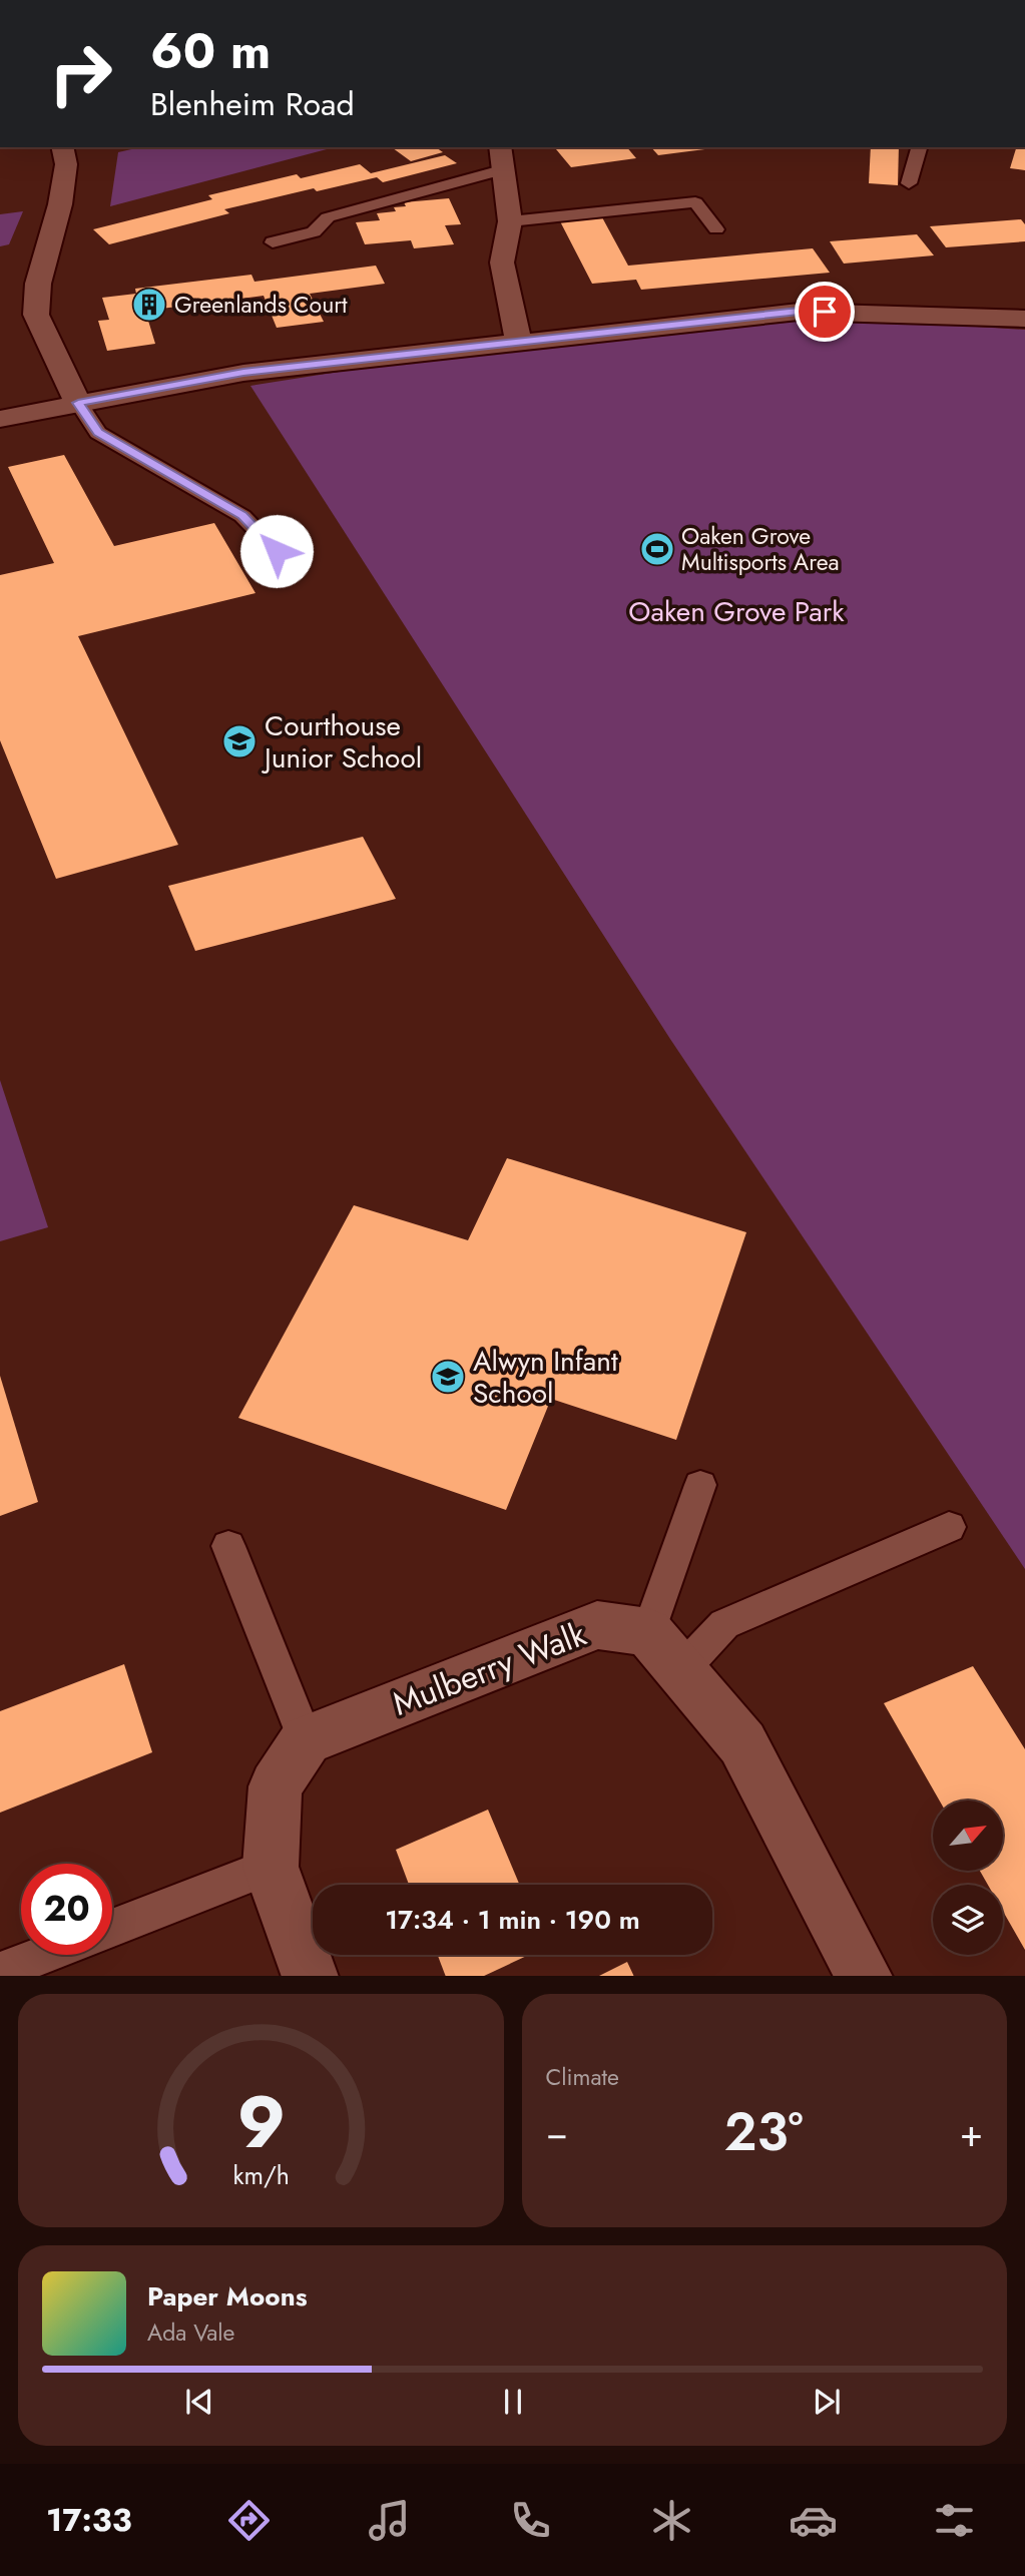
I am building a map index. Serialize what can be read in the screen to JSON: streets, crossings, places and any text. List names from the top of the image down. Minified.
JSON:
{"streets":{"street":["Mulberry Walk"]},"parks":["Oaken Grove Park"],"places":{"building":["Greenlands Court"],"sports":["Oaken Grove Multisports Area"],"school or university":["Courthouse Junior School","Alwyn Infant School"]},"north":"top right","page":{"turn":["60 m","Blenheim Road"],"limit":"20","trip":"17:34 · 1 min · 190 m","tile":"Climate","heat":["−","23°","+"],"song":["Paper Moons","Ada Vale"],"tabs":"17:33","gauge":["9","km/h"]}}
